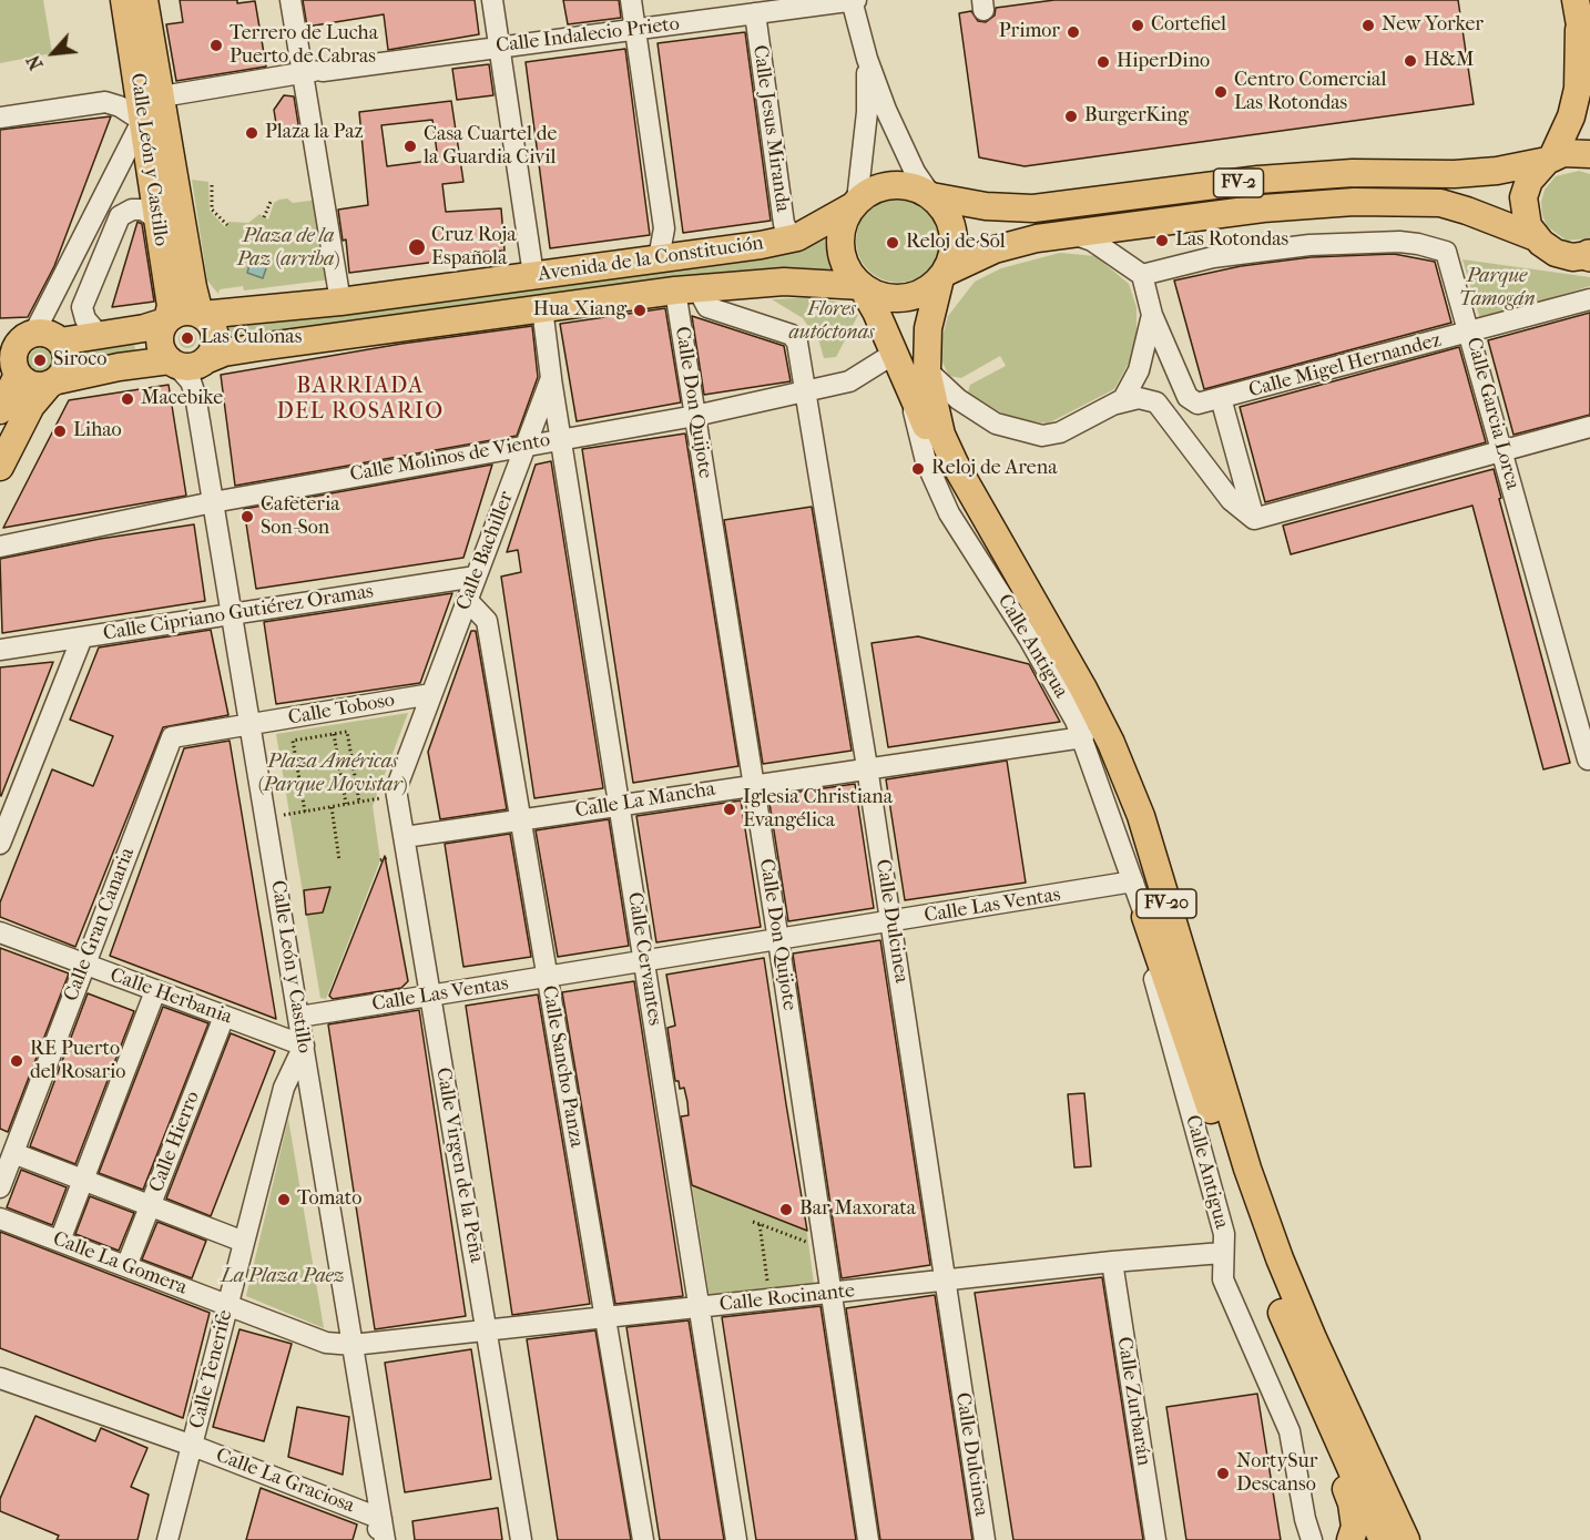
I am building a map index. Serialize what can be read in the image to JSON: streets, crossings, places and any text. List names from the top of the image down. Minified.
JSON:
{"streets":{"main road":["Calle León y Castillo","FV-2","Avenida de la Constitución","FV-20"],"street":["Calle Indalecio Prieto","Calle Jesus Miranda","Calle Migel Hernandez","Calle Don Quijote","Calle Garcia Lorca","Calle Molinos de Viento","Calle Bachiller","Calle Cipriano Gutiérez Oramas","Calle Antigua","Calle Toboso","Calle La Mancha","Calle Las Ventas","Calle Dulcinea","Calle Gran Canaria","Calle Cervantes","Calle Herbania","Calle Sancho Panza","Calle Hierro","Calle Virgen de la Peña","Calle La Gomera","Calle Rocinante","Calle Tenerife","Calle Zurbarán","Calle La Graciosa"]},"crossings":[["Calle Indalecio Prieto","Calle Jesus Miranda"],["Calle Indalecio Prieto","Calle León y Castillo"],["Calle Jesus Miranda","Avenida de la Constitución"],["Calle León y Castillo","Avenida de la Constitución"],["Calle León y Castillo","Calle Molinos de Viento"],["Calle León y Castillo","Calle Cipriano Gutiérez Oramas"],["Calle León y Castillo","Calle Toboso"],["Calle León y Castillo","Calle Las Ventas"],["Calle León y Castillo","Calle Gran Canaria"],["Calle León y Castillo","Calle Herbania"],["Calle León y Castillo","Calle La Gomera"],["Calle León y Castillo","Calle Rocinante"],["Calle León y Castillo","Calle Tenerife"],["Calle León y Castillo","Calle La Graciosa"],["FV-2","Avenida de la Constitución"],["FV-2","Calle Migel Hernandez"],["FV-2","Calle Garcia Lorca"],["FV-2","Calle Antigua"],["FV-2","FV-20"],["Avenida de la Constitución","Calle Don Quijote"],["Avenida de la Constitución","Calle Bachiller"],["Avenida de la Constitución","FV-20"],["Avenida de la Constitución","Calle Dulcinea"],["Calle Migel Hernandez","Calle Garcia Lorca"],["Calle Migel Hernandez","Calle Antigua"],["Calle Migel Hernandez","FV-20"],["Calle Don Quijote","Calle Molinos de Viento"],["Calle Don Quijote","Calle La Mancha"],["Calle Don Quijote","Calle Las Ventas"],["Calle Don Quijote","Calle Dulcinea"],["Calle Don Quijote","Calle Rocinante"],["Calle Garcia Lorca","Calle Antigua"],["Calle Garcia Lorca","FV-20"],["Calle Molinos de Viento","Calle Bachiller"],["Calle Molinos de Viento","FV-20"],["Calle Molinos de Viento","Calle Dulcinea"],["Calle Molinos de Viento","Calle Cervantes"],["Calle Bachiller","Calle Cipriano Gutiérez Oramas"],["Calle Bachiller","Calle Toboso"],["Calle Bachiller","Calle Cervantes"],["Calle Bachiller","Calle Sancho Panza"],["Calle Bachiller","Calle Virgen de la Peña"],["Calle Antigua","Calle La Mancha"],["Calle Antigua","FV-20"],["Calle Antigua","Calle Las Ventas"],["Calle Antigua","Calle Rocinante"],["Calle Toboso","Calle Gran Canaria"],["Calle La Mancha","Calle Dulcinea"],["Calle La Mancha","Calle Cervantes"],["Calle La Mancha","Calle Sancho Panza"],["Calle La Mancha","Calle Virgen de la Peña"],["Calle Las Ventas","Calle Dulcinea"],["Calle Las Ventas","Calle Cervantes"],["Calle Las Ventas","Calle Sancho Panza"],["Calle Las Ventas","Calle Virgen de la Peña"],["Calle Dulcinea","Calle Rocinante"],["Calle Gran Canaria","Calle Herbania"],["Calle Cervantes","Calle Rocinante"],["Calle Herbania","Calle Hierro"],["Calle Herbania","Calle Tenerife"],["Calle Sancho Panza","Calle Rocinante"],["Calle Hierro","Calle La Gomera"],["Calle Virgen de la Peña","Calle Rocinante"],["Calle La Gomera","Calle Rocinante"],["Calle La Gomera","Calle Tenerife"],["Calle Rocinante","Calle Zurbarán"],["Calle Tenerife","Calle La Graciosa"]],"districts":["BARRIADA DEL ROSARIO"],"parks":["Plaza de la Paz (arriba)","Parque Tamogán","Flores autóctonas","Plaza Américas (Parque Movistar)","La Plaza Paez"],"places":["Cortefiel","New Yorker","Primor","Terrero de Lucha Puerto de Cabras","H&M","HiperDino","Centro Comercial Las Rotondas","BurgerKing","Plaza la Paz","Casa Cuartel de la Guardia Civil","Las Rotondas","Reloj de Sol","Cruz Roja Española","Hua Xiang","Las Culonas","Siroco","Macebike","Lihao","Reloj de Arena","Cafeteria Son-Son","Iglesia Christiana Evangélica","RE Puerto del Rosario","Tomato","Bar Maxorata","NortySur Descanso"],"north":"bottom left"}
